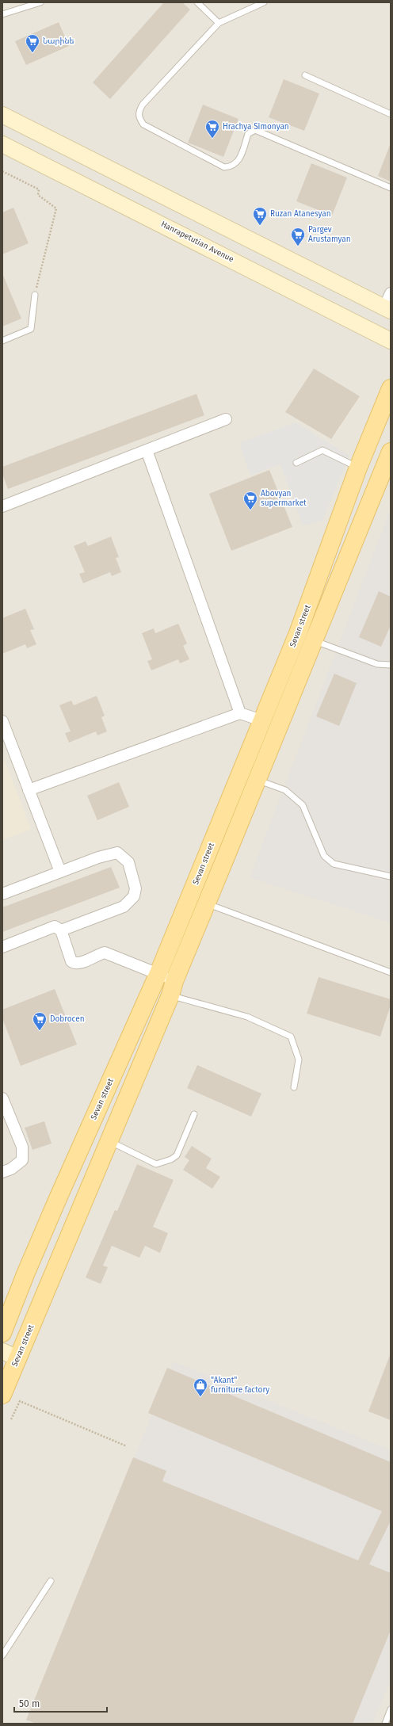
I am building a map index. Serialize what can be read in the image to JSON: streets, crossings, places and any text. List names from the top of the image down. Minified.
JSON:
{"streets":{"main road":["Hanrapetutian Avenue","Sevan street"]},"places":{"supermarket":["Նարինե","Hrachya Simonyan","Ruzan Atanesyan","Pargev Arustamyan","Abovyan supermarket","Dobrocen"],"shop":["\"Akant\" furniture factory"]},"scale_bar":"50 m"}
